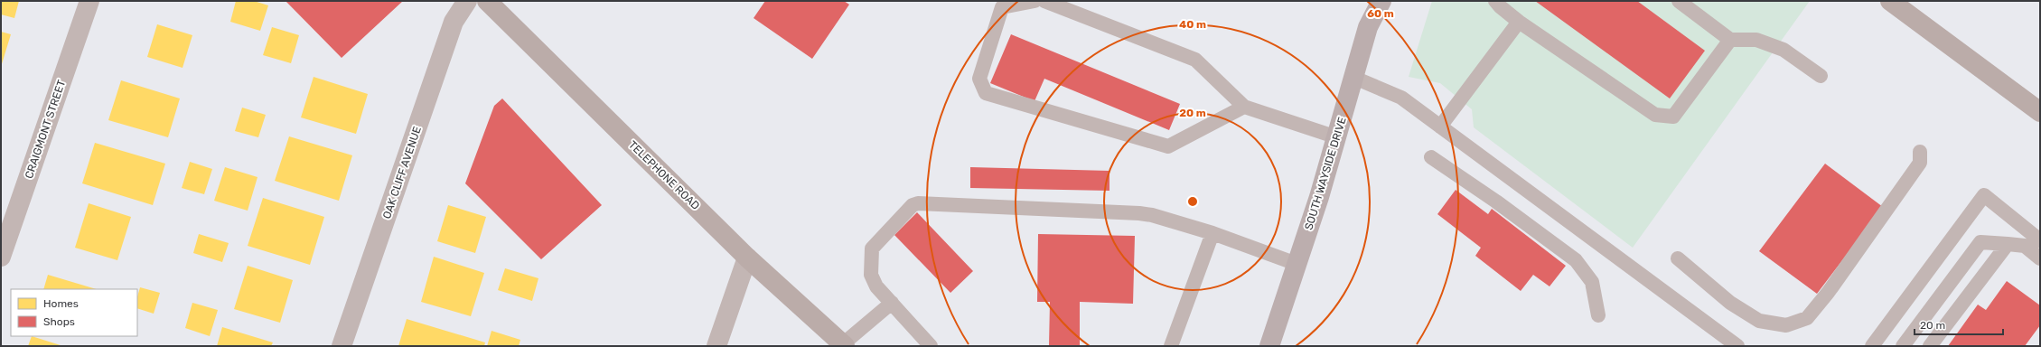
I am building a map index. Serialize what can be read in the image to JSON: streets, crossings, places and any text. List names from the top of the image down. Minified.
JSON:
{"streets":{"main road":["SOUTH WAYSIDE DRIVE","TELEPHONE ROAD"],"street":["CRAIGMONT STREET","OAK CLIFF AVENUE"]},"legend":["Homes","Shops"],"scale_bar":"20 m","rings":["60 m","40 m","20 m"]}
